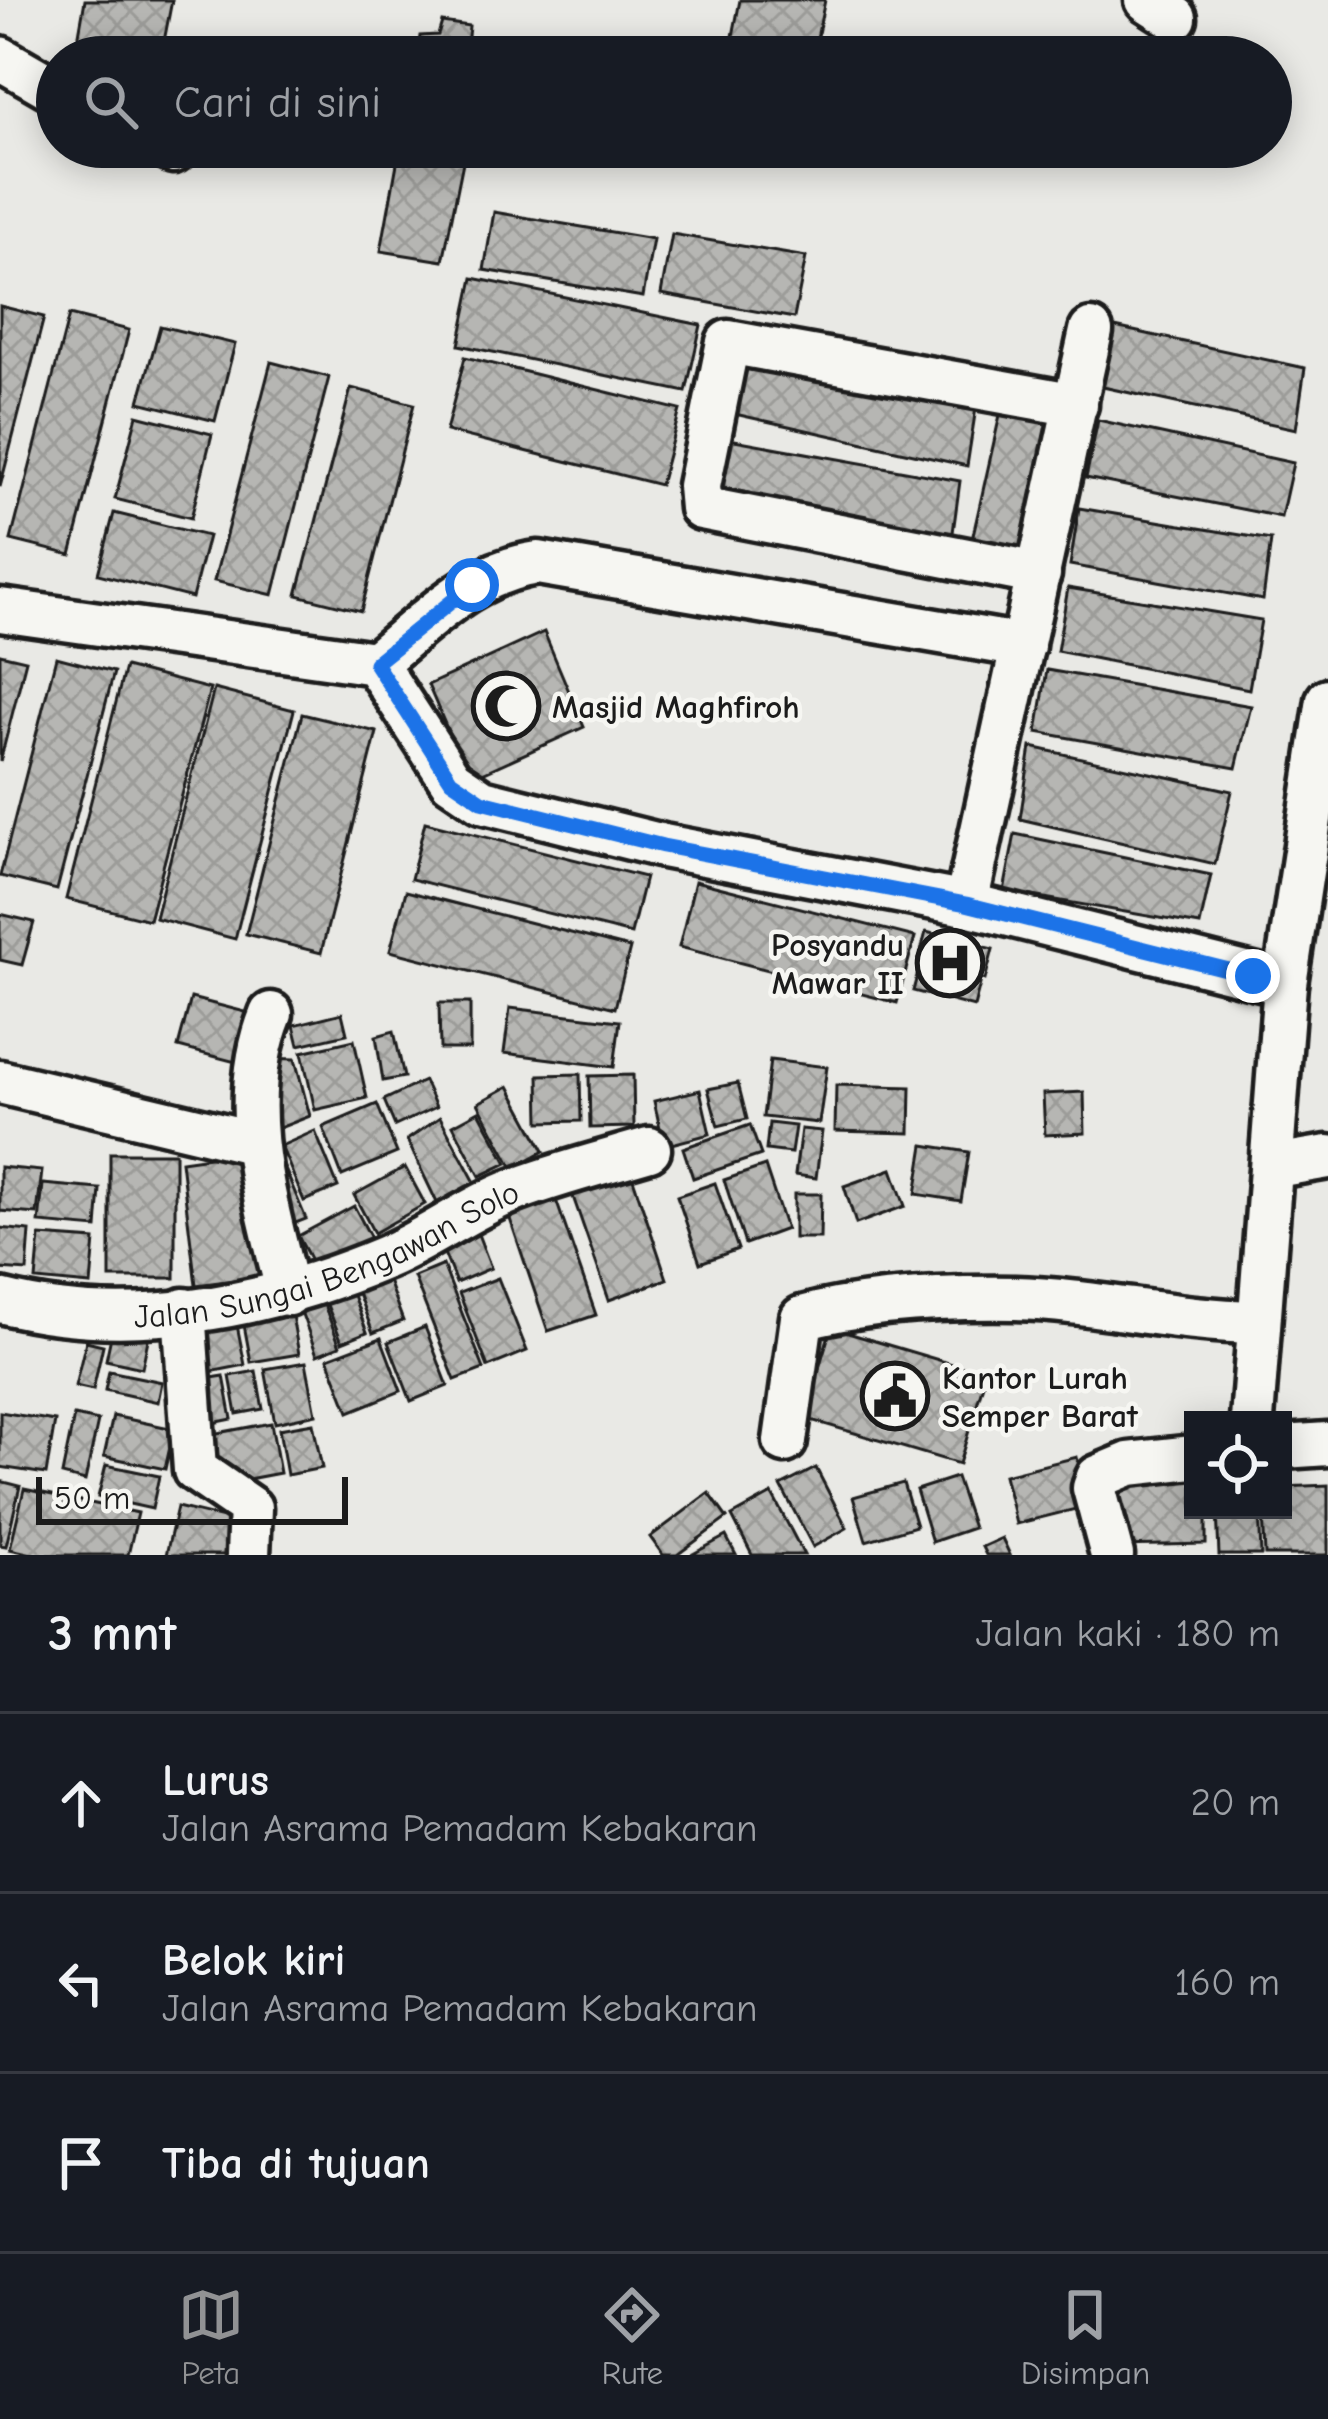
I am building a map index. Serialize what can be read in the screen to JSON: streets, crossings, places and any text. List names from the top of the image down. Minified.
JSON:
{"streets":{"street":["Jalan Sungai Bengawan Solo"]},"places":{"mosque":["Masjid Maghfiroh"],"hospital":["Posyandu Mawar II"],"public building":["Kantor Lurah Semper Barat"]},"scale_bar":"50 m","page":{"search":"Cari di sini","scale":"50 m","heading":["3 mnt","Jalan kaki · 180 m"],"list":[["Lurus","Jalan Asrama Pemadam Kebakaran","20 m"],["Belok kiri","Jalan Asrama Pemadam Kebakaran","160 m"],"Tiba di tujuan"],"nav":["Peta","Rute","Disimpan"]}}
